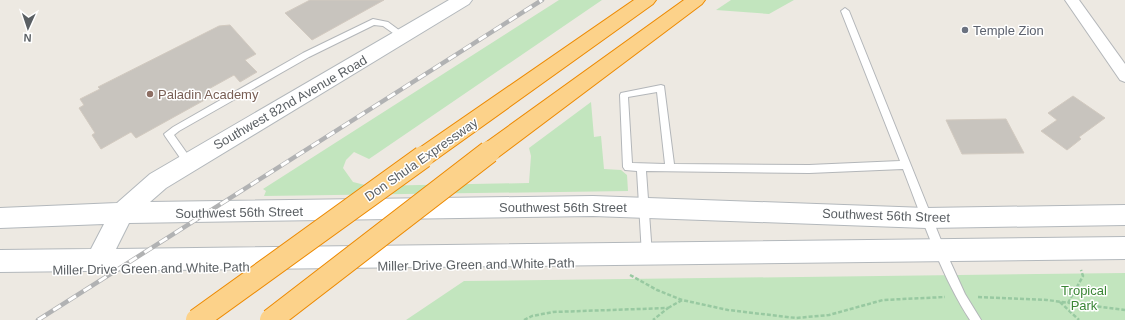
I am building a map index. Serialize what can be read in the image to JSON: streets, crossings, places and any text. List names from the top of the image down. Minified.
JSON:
{"streets":{"highway":["Don Shula Expressway"],"main road":["Southwest 82nd Avenue Road","Southwest 56th Street"]},"crossings":[["Southwest 82nd Avenue Road","Southwest 56th Street"]],"parks":["Tropical Park"],"places":["Temple Zion","Paladin Academy"],"north":"bottom"}
